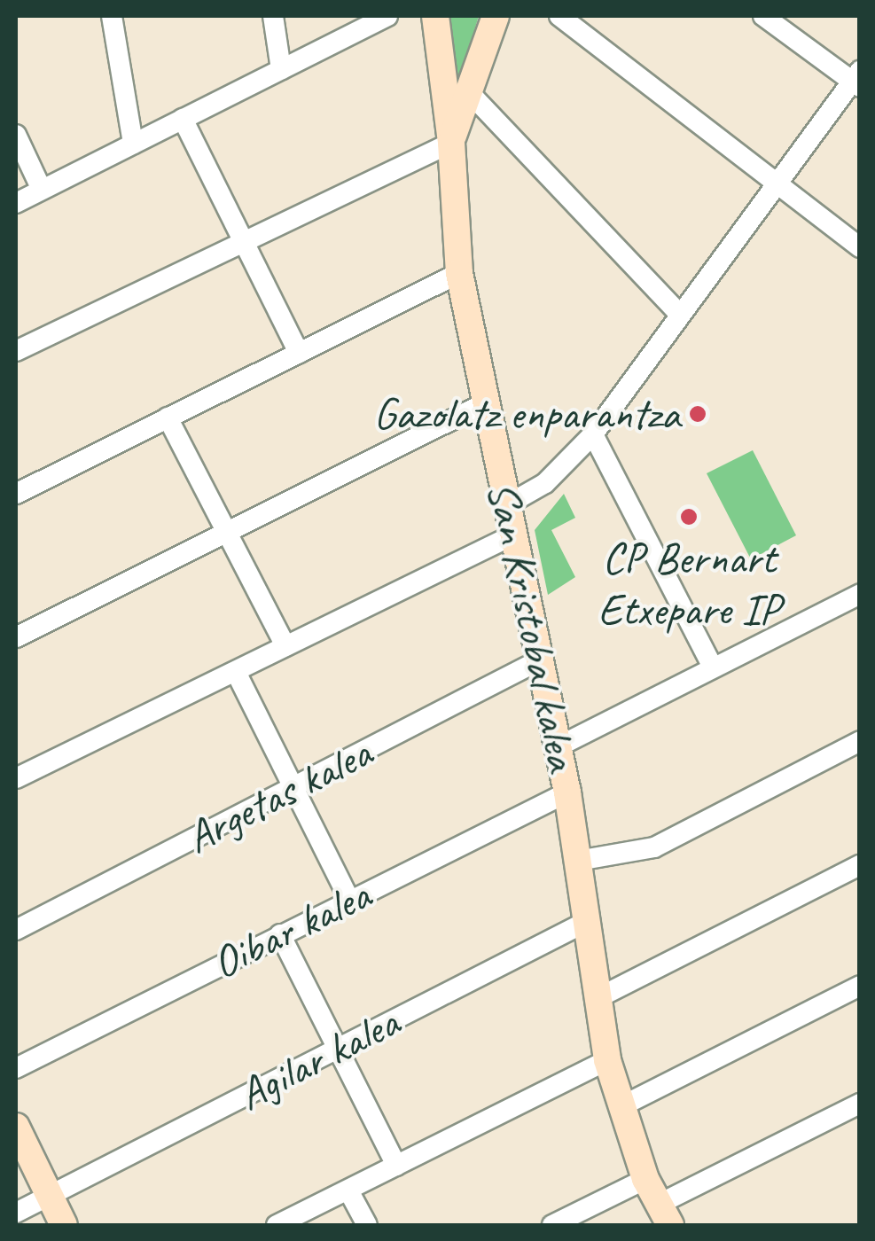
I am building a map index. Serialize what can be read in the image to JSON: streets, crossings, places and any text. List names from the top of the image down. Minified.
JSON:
{"streets":{"main road":["San Kristobal kalea"],"street":["Argetas kalea","Oibar kalea","Agilar kalea"]},"crossings":[["San Kristobal kalea","Argetas kalea"],["San Kristobal kalea","Oibar kalea"],["San Kristobal kalea","Agilar kalea"]],"places":["Gazolatz enparantza","CP Bernart Etxepare IP"]}
